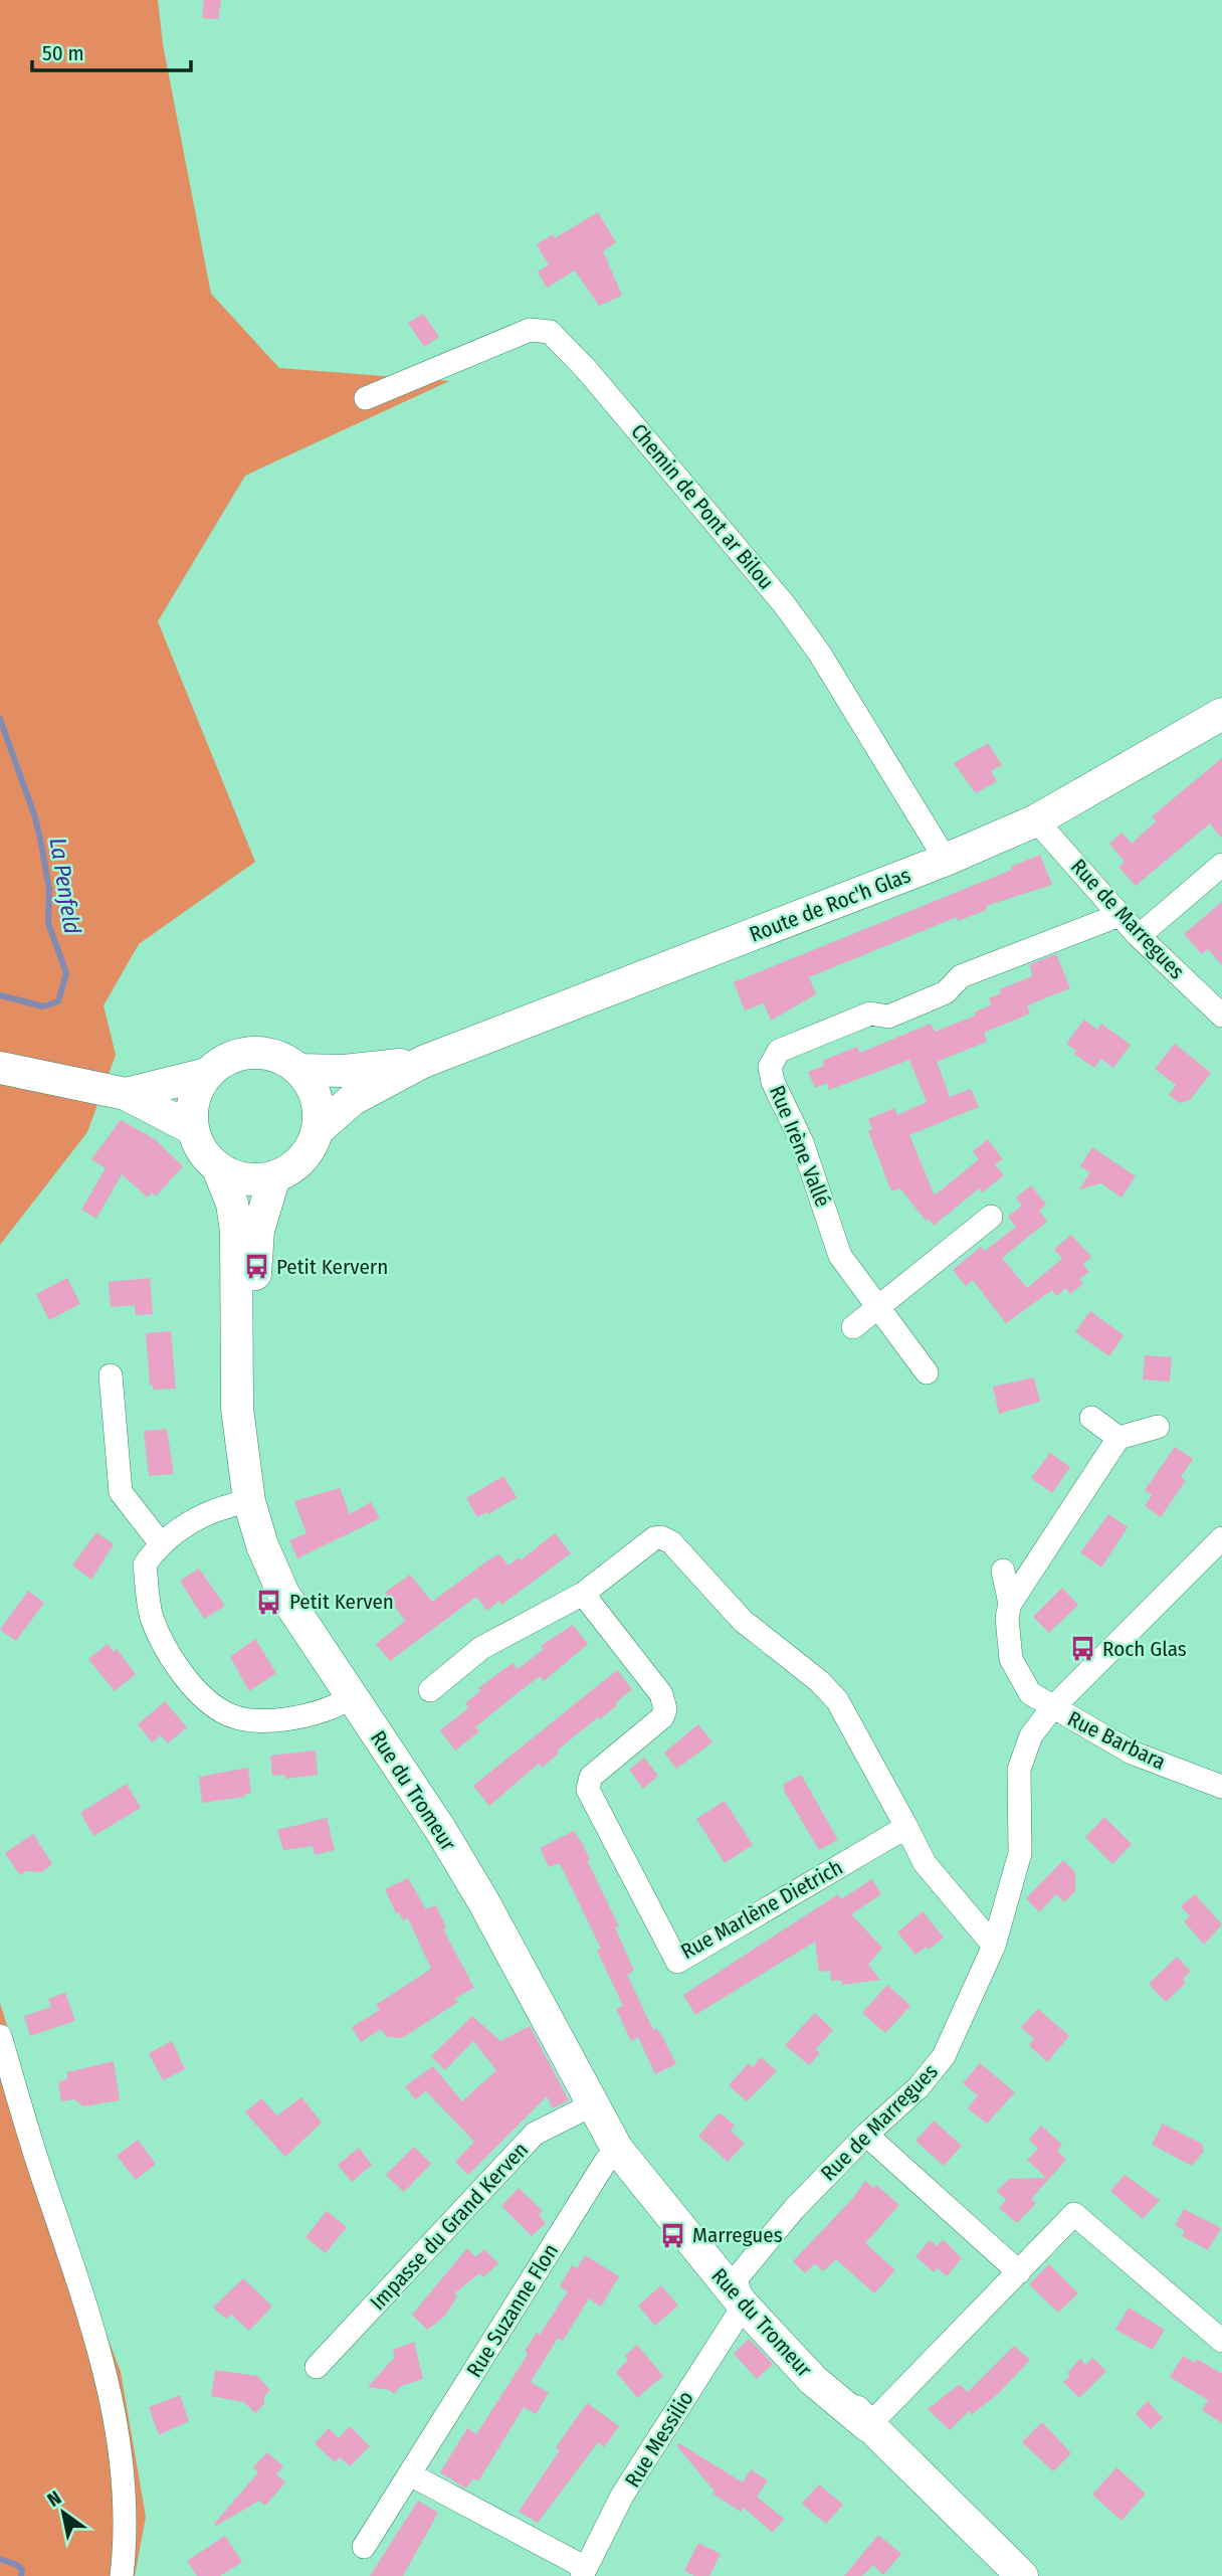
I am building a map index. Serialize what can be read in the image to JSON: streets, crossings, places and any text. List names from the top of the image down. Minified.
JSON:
{"streets":{"main road":["Route de Roc'h Glas","Rue du Tromeur"],"street":["Chemin de Pont ar Bilou","Rue de Marregues","Rue Irène Vallé","Rue Barbara","Rue Marlène Dietrich","Impasse du Grand Kerven","Rue Suzanne Flon","Rue Messilio"]},"crossings":[["Chemin de Pont ar Bilou","Route de Roc'h Glas"],["Route de Roc'h Glas","Rue de Marregues"],["Route de Roc'h Glas","Rue du Tromeur"],["Rue de Marregues","Rue Irène Vallé"],["Rue de Marregues","Rue Barbara"],["Rue de Marregues","Rue du Tromeur"],["Rue de Marregues","Rue Messilio"],["Rue du Tromeur","Impasse du Grand Kerven"],["Rue du Tromeur","Rue Suzanne Flon"],["Rue du Tromeur","Rue Messilio"]],"water":["La Penfeld"],"places":{"bus stop":["Petit Kervern","Petit Kerven","Roch Glas","Marregues"]},"scale_bar":"50 m","north":"top left"}
